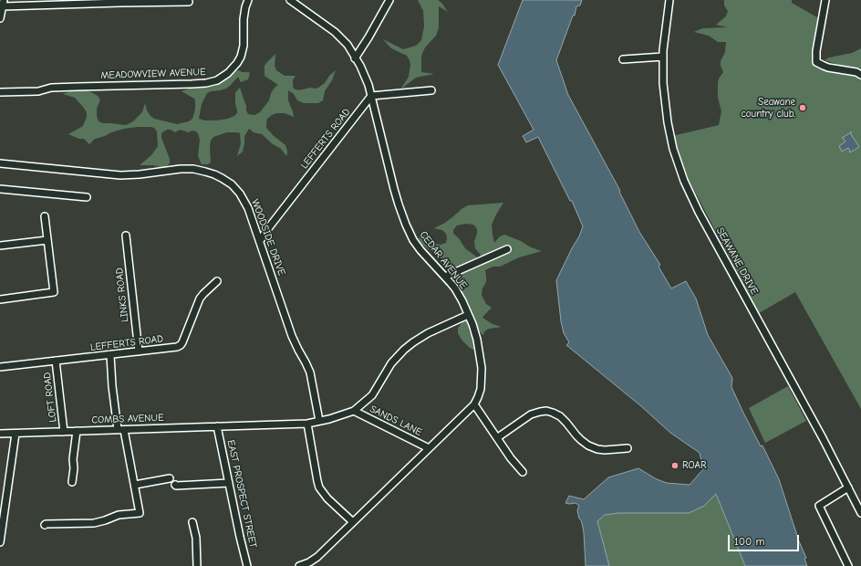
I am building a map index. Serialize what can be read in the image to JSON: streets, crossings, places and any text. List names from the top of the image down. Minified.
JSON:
{"streets":{"street":["MEADOWVIEW AVENUE","LEFFERTS ROAD","WOODSIDE DRIVE","CEDAR AVENUE","SEAWANE DRIVE","LINKS ROAD","LOFT ROAD","COMBS AVENUE","SANDS LANE","EAST PROSPECT STREET"]},"crossings":[["LEFFERTS ROAD","WOODSIDE DRIVE"],["LEFFERTS ROAD","CEDAR AVENUE"],["LEFFERTS ROAD","LINKS ROAD"],["LEFFERTS ROAD","LOFT ROAD"],["WOODSIDE DRIVE","COMBS AVENUE"],["CEDAR AVENUE","SANDS LANE"],["LOFT ROAD","COMBS AVENUE"],["COMBS AVENUE","SANDS LANE"],["COMBS AVENUE","EAST PROSPECT STREET"]],"places":["Seawane country club.","ROAR"],"scale_bar":"100 m"}
